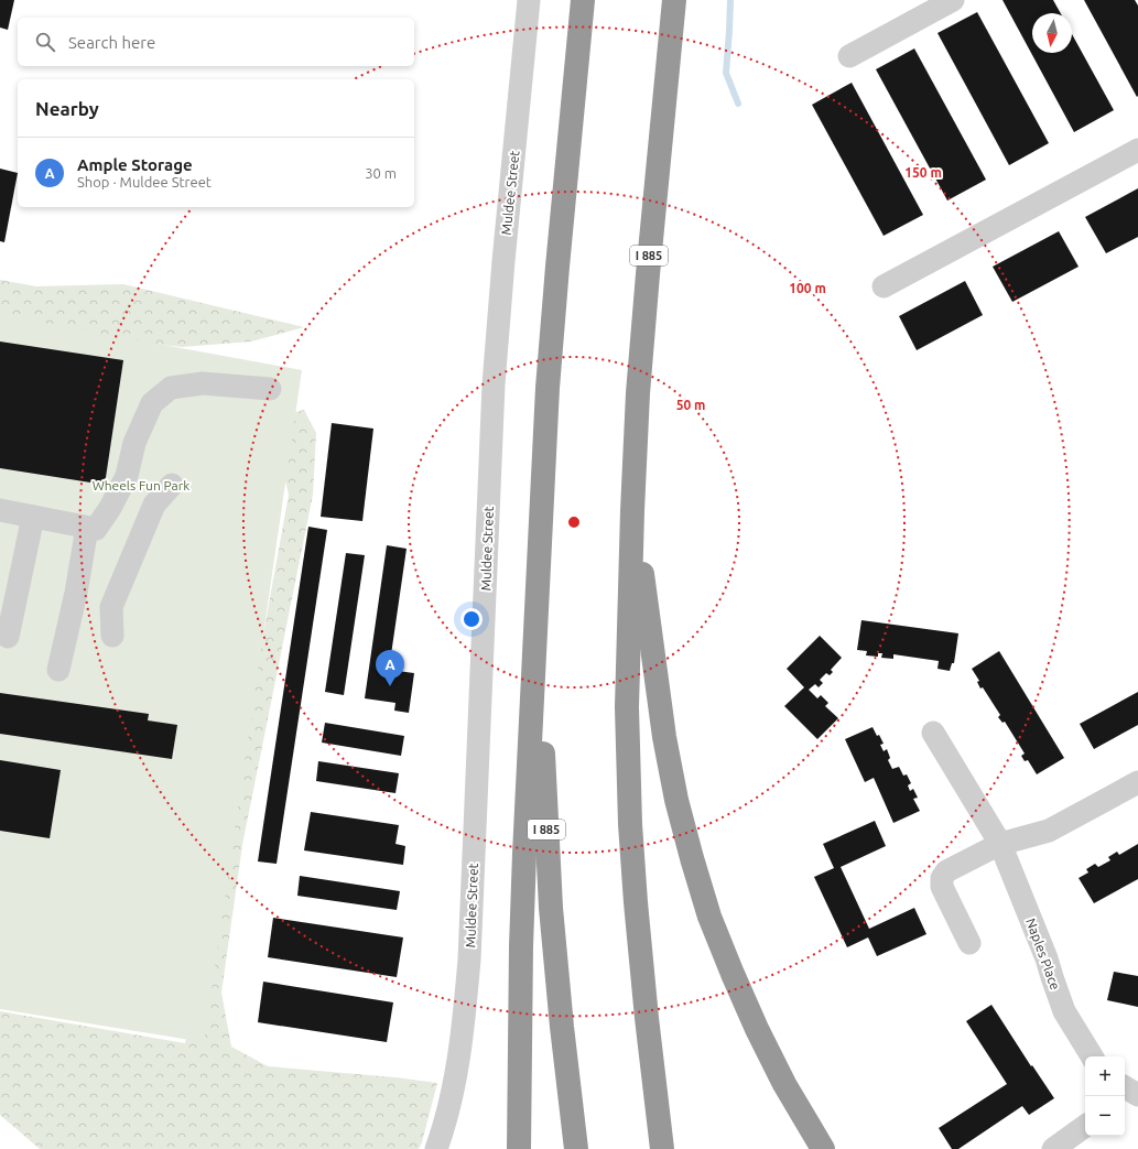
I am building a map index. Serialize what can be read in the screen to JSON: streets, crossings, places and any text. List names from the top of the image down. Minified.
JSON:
{"streets":{"highway":["I 885"],"street":["Muldee Street","Naples Place"]},"parks":["Wheels Fun Park"],"north":"bottom","page":{"search":"Search here","heading":"Nearby","list":[{"mark":"A","name":"Ample Storage","note":"Shop · Muldee Street","value":"30 m"}],"pins":"A","map_buttons":["+","−"]},"rings":["150 m","100 m","50 m"]}
